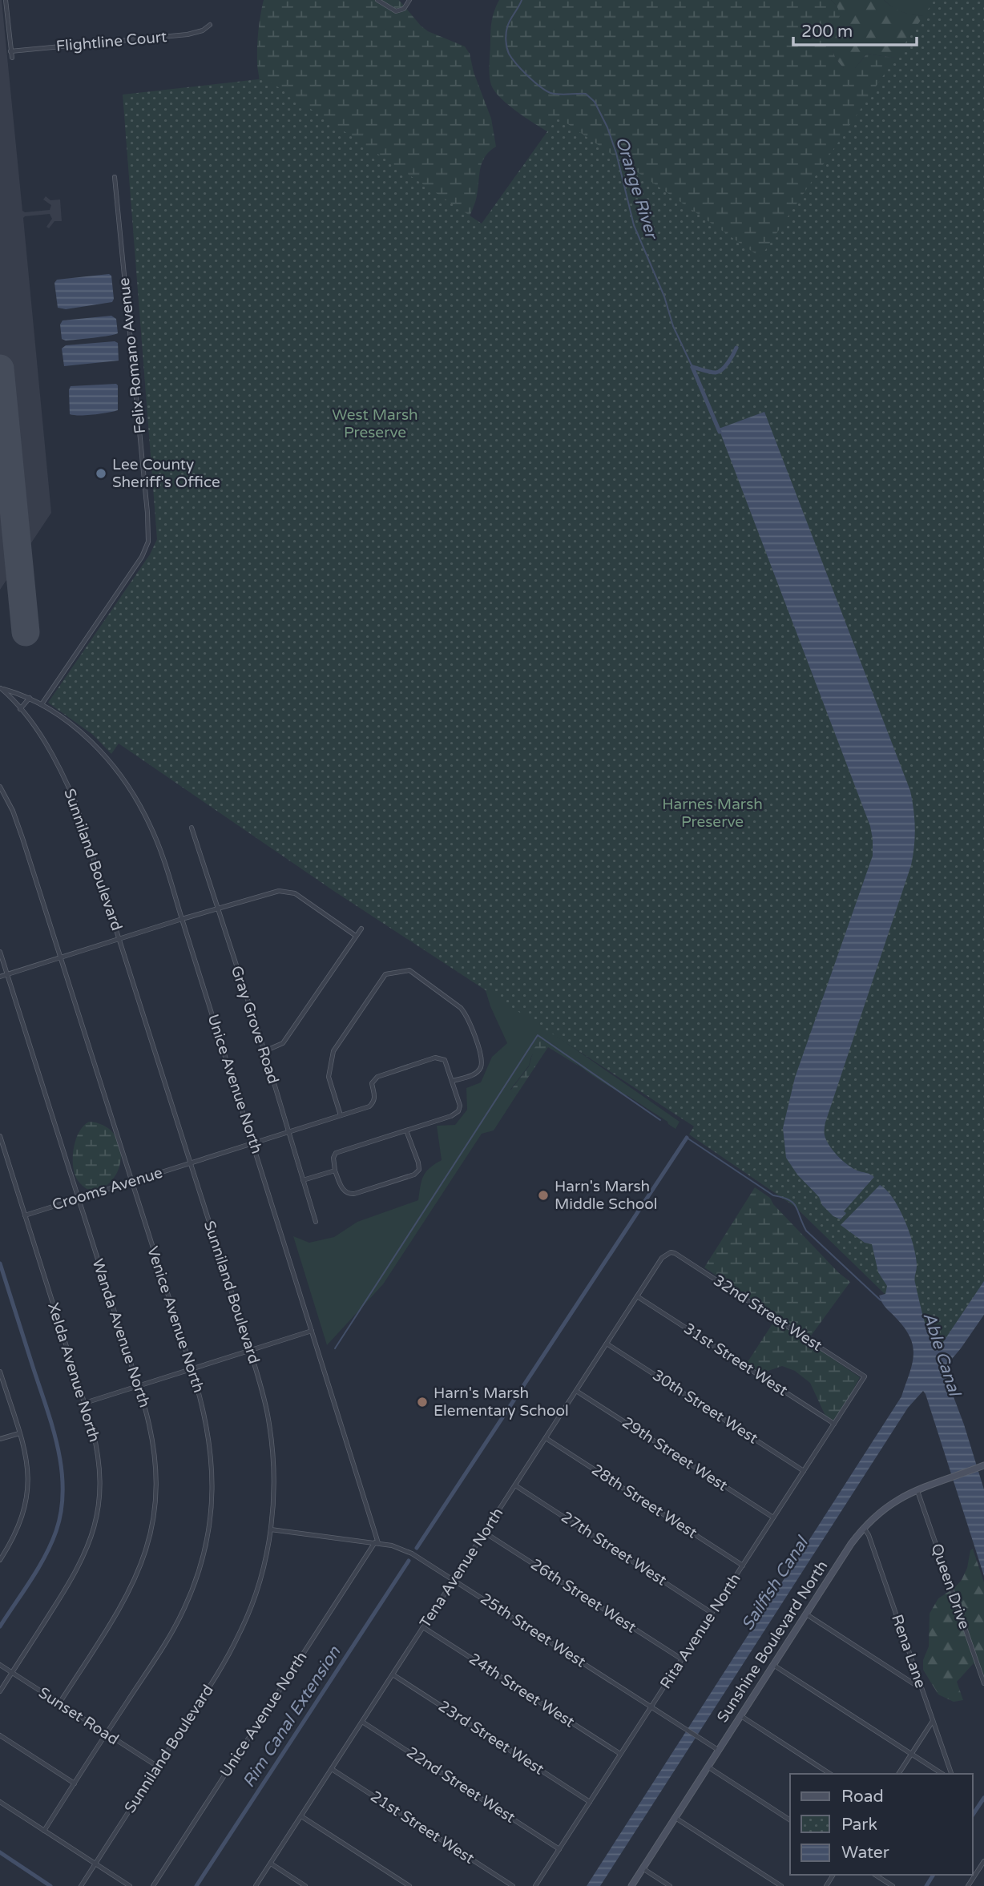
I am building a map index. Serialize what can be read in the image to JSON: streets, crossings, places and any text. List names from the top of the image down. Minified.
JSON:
{"streets":{"street":["Flightline Court","Felix Romano Avenue","Sunniland Boulevard","Gray Grove Road","Unice Avenue North","Crooms Avenue","32nd Street West","Venice Avenue North","Wanda Avenue North","31st Street West","Xelda Avenue North","30th Street West","29th Street West","28th Street West","27th Street West","Tena Avenue North","Queen Drive","26th Street West","25th Street West","Rita Avenue North","Sunshine Boulevard North","Rena Lane","24th Street West","Sunset Road","23rd Street West","22nd Street West","21st Street West"]},"crossings":[["Felix Romano Avenue","Unice Avenue North"],["Sunniland Boulevard","Unice Avenue North"],["Sunniland Boulevard","Crooms Avenue"],["Sunniland Boulevard","25th Street West"],["Sunniland Boulevard","Sunset Road"],["Gray Grove Road","Crooms Avenue"],["Unice Avenue North","Crooms Avenue"],["Unice Avenue North","25th Street West"],["Crooms Avenue","Venice Avenue North"],["Crooms Avenue","Wanda Avenue North"],["Crooms Avenue","Xelda Avenue North"],["32nd Street West","Tena Avenue North"],["32nd Street West","Rita Avenue North"],["Venice Avenue North","Sunset Road"],["Wanda Avenue North","Sunset Road"],["31st Street West","Tena Avenue North"],["31st Street West","Rita Avenue North"],["Xelda Avenue North","Sunset Road"],["30th Street West","Tena Avenue North"],["30th Street West","Rita Avenue North"],["29th Street West","Tena Avenue North"],["29th Street West","Rita Avenue North"],["28th Street West","Tena Avenue North"],["28th Street West","Rita Avenue North"],["27th Street West","Tena Avenue North"],["27th Street West","Rita Avenue North"],["Tena Avenue North","26th Street West"],["Tena Avenue North","25th Street West"],["Tena Avenue North","24th Street West"],["Tena Avenue North","23rd Street West"],["Tena Avenue North","22nd Street West"],["Tena Avenue North","21st Street West"],["Queen Drive","Sunshine Boulevard North"],["26th Street West","Rita Avenue North"],["25th Street West","Rita Avenue North"],["25th Street West","Sunshine Boulevard North"],["Rita Avenue North","24th Street West"],["Rita Avenue North","23rd Street West"],["Rita Avenue North","22nd Street West"],["Sunshine Boulevard North","Rena Lane"]],"water":["Orange River","Able Canal","Sailfish Canal","Rim Canal Extension"],"parks":["West Marsh Preserve","Harnes Marsh Preserve"],"places":["Lee County Sheriff's Office","Harn's Marsh Middle School","Harn's Marsh Elementary School"],"legend":["Road","Park","Water"],"scale_bar":"200 m"}
